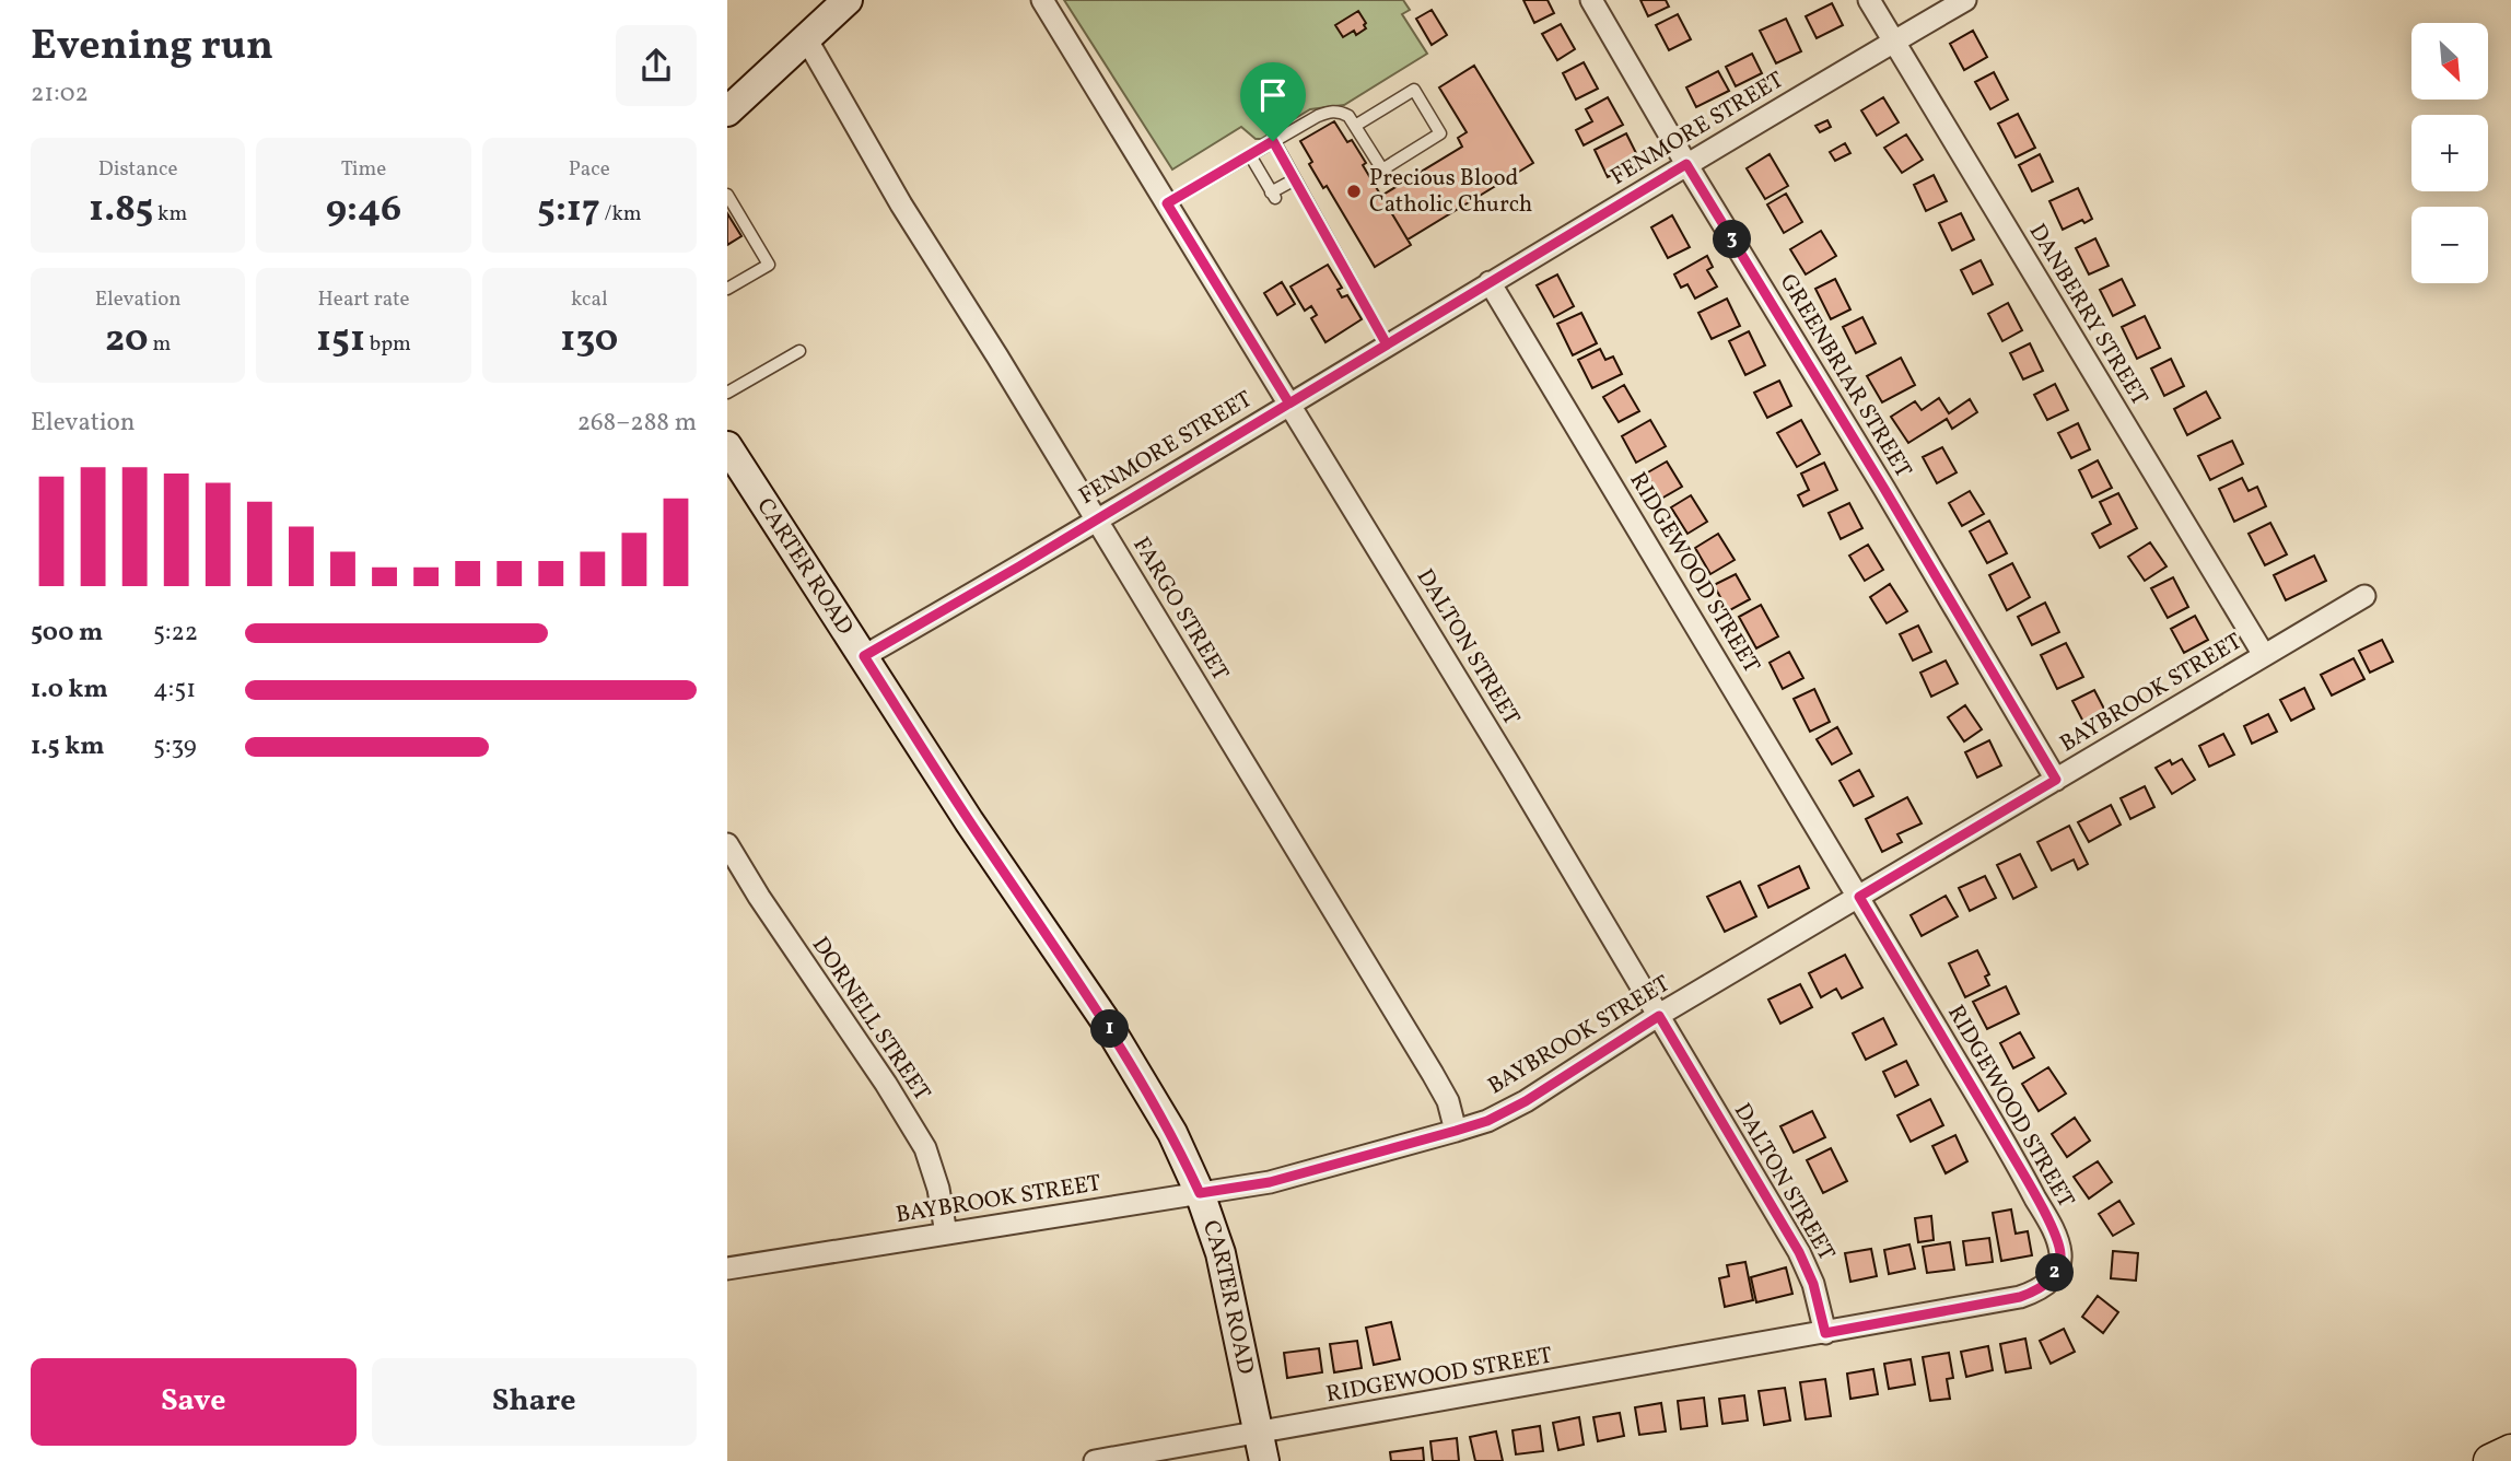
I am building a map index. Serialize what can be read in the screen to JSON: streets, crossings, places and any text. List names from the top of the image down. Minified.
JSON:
{"streets":{"main road":["CARTER ROAD"],"street":["FENMORE STREET","DANBERRY STREET","GREENBRIAR STREET","RIDGEWOOD STREET","FARGO STREET","DALTON STREET","BAYBROOK STREET","DORNELL STREET"]},"crossings":[["FENMORE STREET","DANBERRY STREET"],["FENMORE STREET","GREENBRIAR STREET"],["FENMORE STREET","CARTER ROAD"],["FENMORE STREET","RIDGEWOOD STREET"],["FENMORE STREET","FARGO STREET"],["FENMORE STREET","DALTON STREET"],["DANBERRY STREET","BAYBROOK STREET"],["GREENBRIAR STREET","BAYBROOK STREET"],["CARTER ROAD","RIDGEWOOD STREET"],["CARTER ROAD","BAYBROOK STREET"],["RIDGEWOOD STREET","DALTON STREET"],["RIDGEWOOD STREET","BAYBROOK STREET"],["FARGO STREET","BAYBROOK STREET"],["DALTON STREET","BAYBROOK STREET"],["BAYBROOK STREET","DORNELL STREET"]],"places":["Precious Blood Catholic Church"],"north":"bottom right","page":{"heading":["Evening run","21:02"],"map_buttons":["+","−"],"stats":[["Distance","1.85 km"],["Time","9:46"],["Pace","5:17 /km"],["Elevation","20 m"],["Heart rate","151 bpm"],["kcal","130"]],"pins":["3","1","2"],"chart":["Elevation","268–288 m"],"list":[{"name":"500 m","note":"5:22"},{"name":"1.0 km","note":"4:51"},{"name":"1.5 km","note":"5:39"}],"buttons":["Save","Share"]}}
